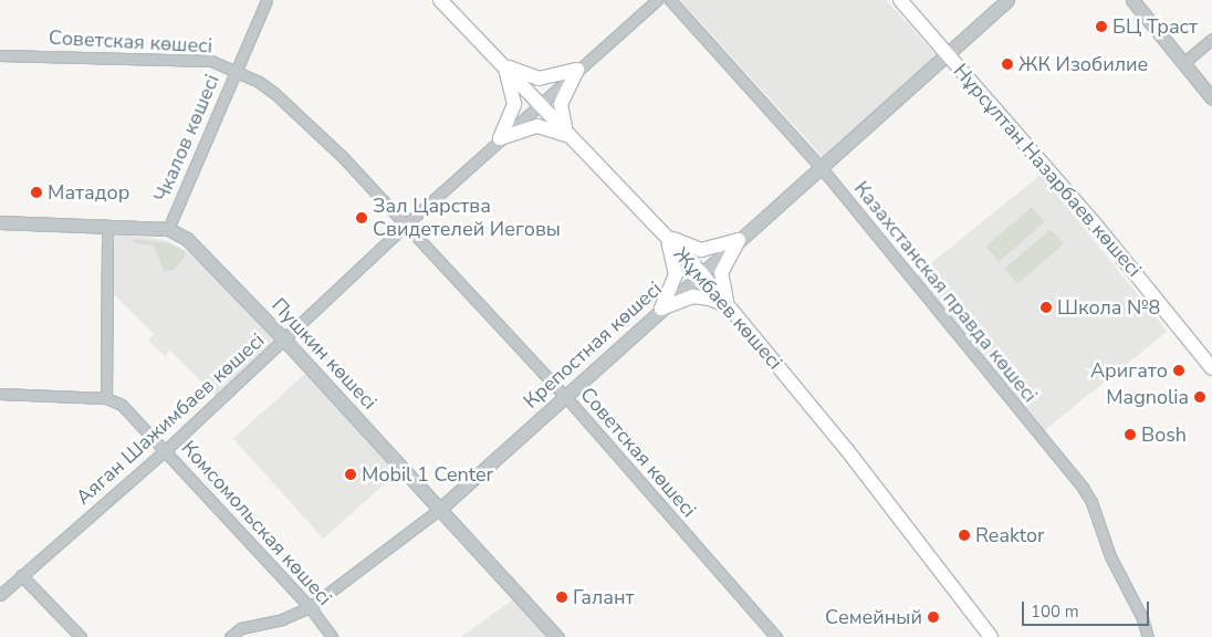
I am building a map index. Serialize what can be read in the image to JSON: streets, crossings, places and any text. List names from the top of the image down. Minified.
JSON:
{"streets":{"main road":["Нұрсұлтан Назарбаев көшесі","Жұмбаев көшесі"],"street":["Советская көшесі","Чкалов көшесі","Казахстанская правда көшесі","Крепостная көшесі","Пушкин көшесі","Аяган Шажимбаев көшесі","Комсомольская көшесі"]},"crossings":[["Советская көшесі","Чкалов көшесі"],["Советская көшесі","Крепостная көшесі"],["Советская көшесі","Аяган Шажимбаев көшесі"],["Чкалов көшесі","Пушкин көшесі"],["Нұрсұлтан Назарбаев көшесі","Крепостная көшесі"],["Казахстанская правда көшесі","Крепостная көшесі"],["Жұмбаев көшесі","Крепостная көшесі"],["Жұмбаев көшесі","Аяган Шажимбаев көшесі"],["Крепостная көшесі","Пушкин көшесі"],["Крепостная көшесі","Комсомольская көшесі"],["Пушкин көшесі","Аяган Шажимбаев көшесі"],["Аяган Шажимбаев көшесі","Комсомольская көшесі"]],"places":["БЦ Траст","ЖК Изобилие","Матадор","Зал Царства Свидетелей Иеговы","Школа №8","Аригато","Magnolia","Bosh","Mobil 1 Center","Reaktor","Галант","Семейный"],"scale_bar":"100 m"}
